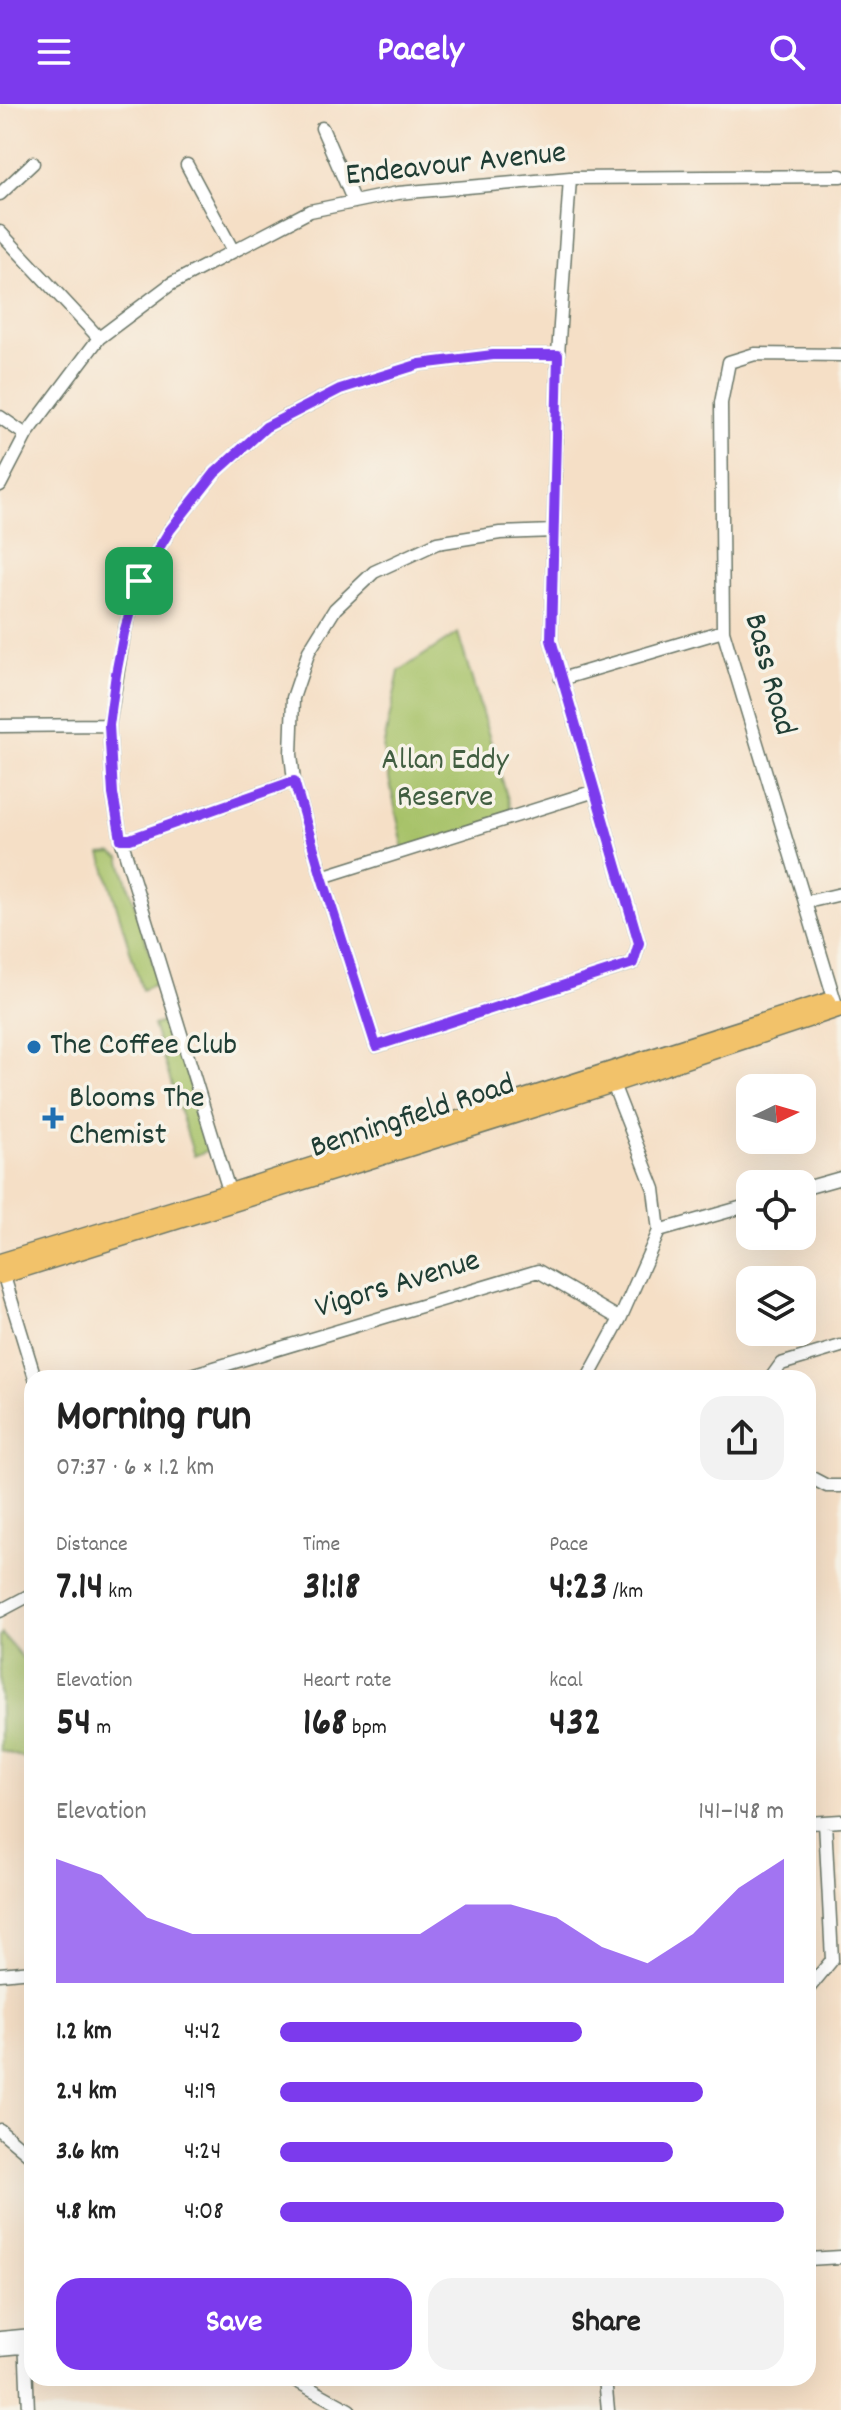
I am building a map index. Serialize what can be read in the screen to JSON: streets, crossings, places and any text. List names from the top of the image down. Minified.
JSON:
{"streets":{"main road":["Benningfield Road"],"street":["Endeavour Avenue","Bass Road","Vigors Avenue"]},"crossings":[["Bass Road","Benningfield Road"]],"parks":["Allan Eddy Reserve"],"places":{"other":["The Coffee Club"],"health":["Blooms The Chemist"]},"north":"right","page":{"header":"Pacely","heading":["Morning run","07:37 · 6 × 1.2 km"],"stats":[["Distance","7.14 km"],["Time","31:18"],["Pace","4:23 /km"],["Elevation","54 m"],["Heart rate","168 bpm"],["kcal","432"]],"chart":["Elevation","141–148 m"],"list":[{"name":"1.2 km","note":"4:42"},{"name":"2.4 km","note":"4:19"},{"name":"3.6 km","note":"4:24"},{"name":"4.8 km","note":"4:08"}],"buttons":["Save","Share"]}}
